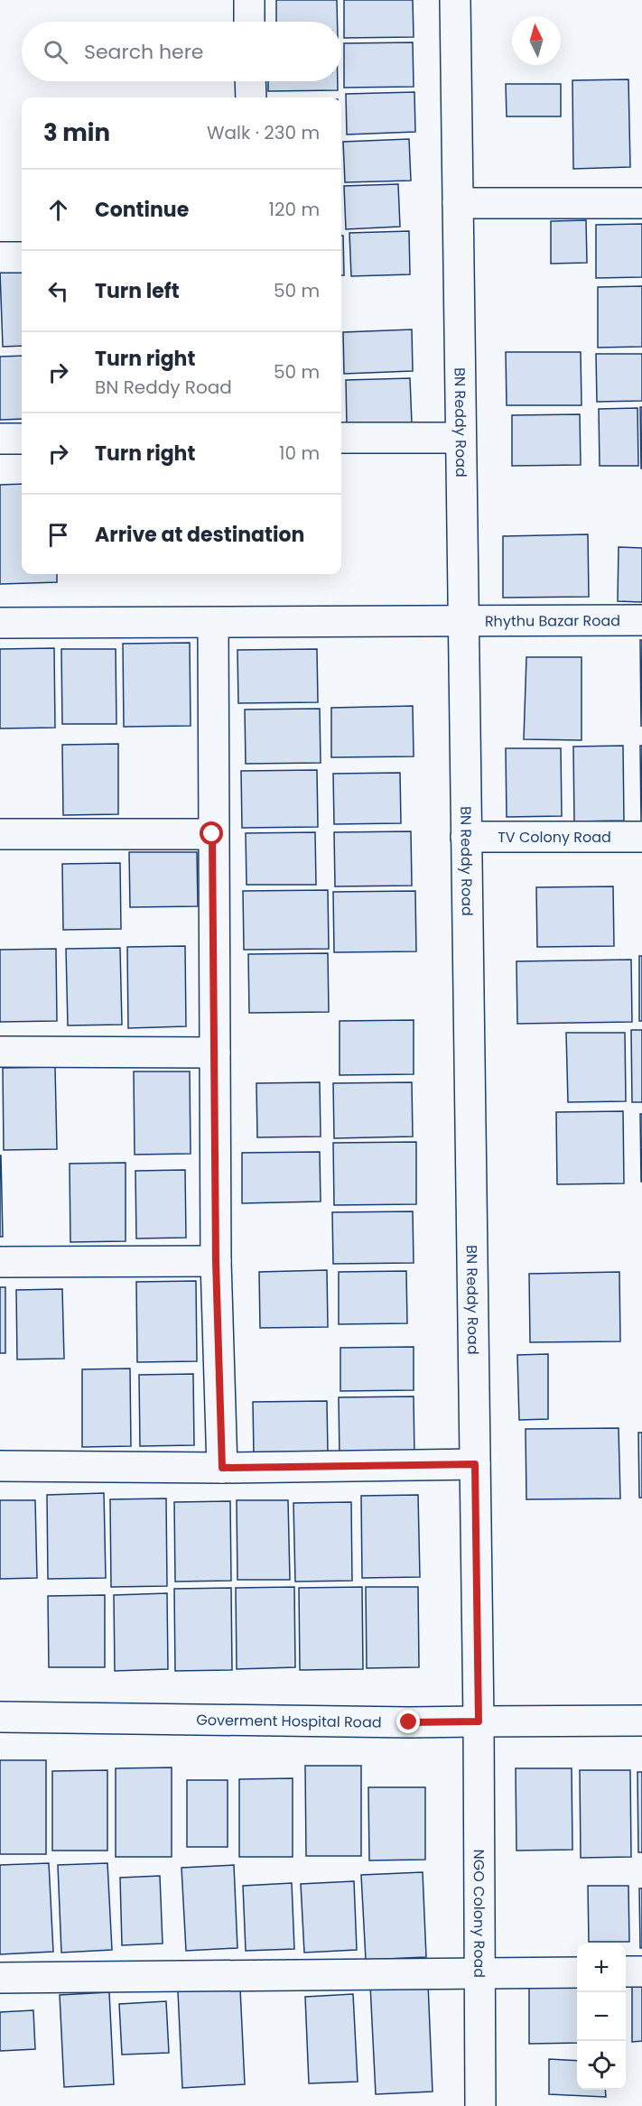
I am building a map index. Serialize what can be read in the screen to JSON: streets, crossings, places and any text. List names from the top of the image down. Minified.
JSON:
{"streets":{"street":["BN Reddy Road","Rhythu Bazar Road","TV Colony Road","Goverment Hospital Road","NGO Colony Road"]},"crossings":[["BN Reddy Road","Rhythu Bazar Road"],["BN Reddy Road","TV Colony Road"],["BN Reddy Road","Goverment Hospital Road"],["BN Reddy Road","NGO Colony Road"],["Goverment Hospital Road","NGO Colony Road"]],"north":"top","page":{"search":"Search here","heading":["3 min","Walk · 230 m"],"list":[["Continue","120 m"],["Turn left","50 m"],["Turn right","BN Reddy Road","50 m"],["Turn right","10 m"],"Arrive at destination"],"map_buttons":["+","−"]}}
